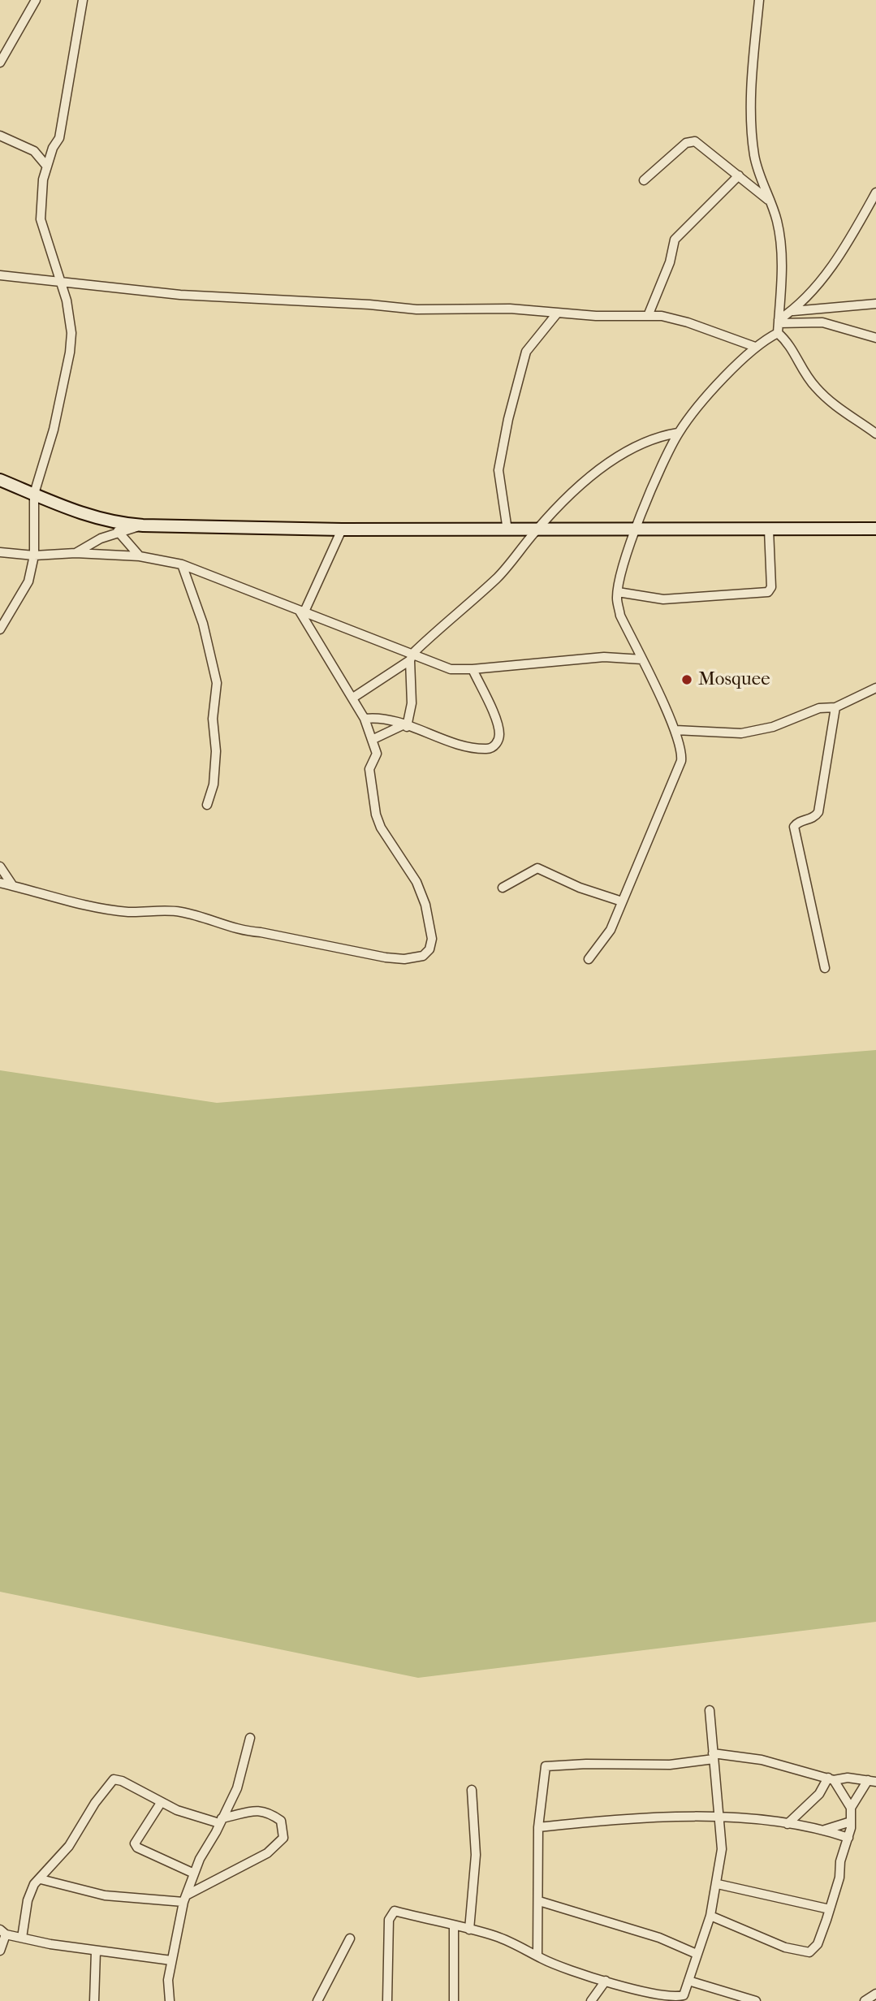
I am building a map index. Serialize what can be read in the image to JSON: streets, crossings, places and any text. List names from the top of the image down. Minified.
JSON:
{"places":["Mosquee"]}
